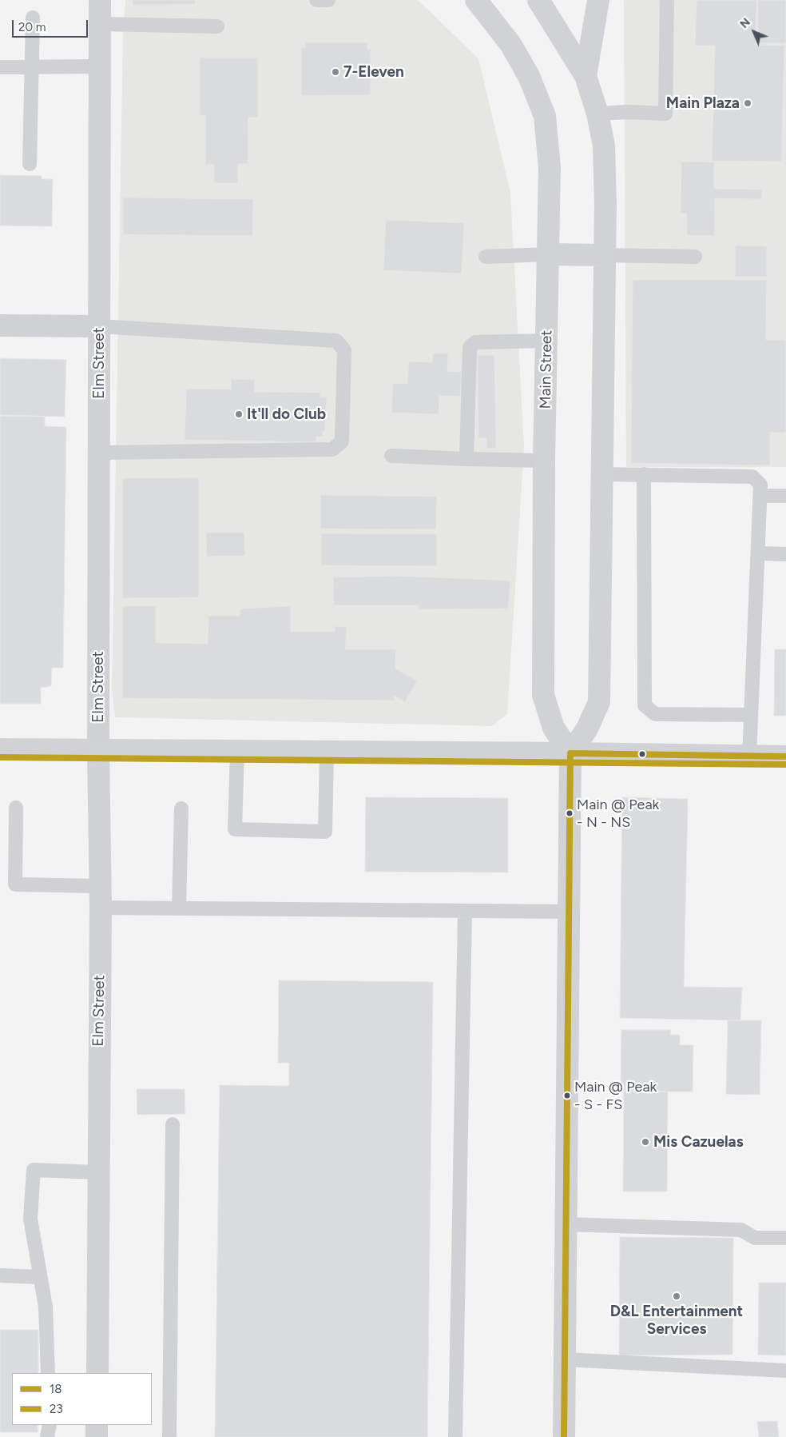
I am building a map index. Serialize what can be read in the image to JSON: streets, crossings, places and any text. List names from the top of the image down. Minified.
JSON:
{"streets":{"main road":["Main Street"],"street":["Elm Street"]},"places":["7-Eleven","Main Plaza","It'll do Club","Main @ Peak - N - NS","Main @ Peak - S - FS","Mis Cazuelas","D&L Entertainment Services"],"lines":["transit line 18","transit line 23"],"legend":["18","23"],"scale_bar":"20 m","north":"top left"}
